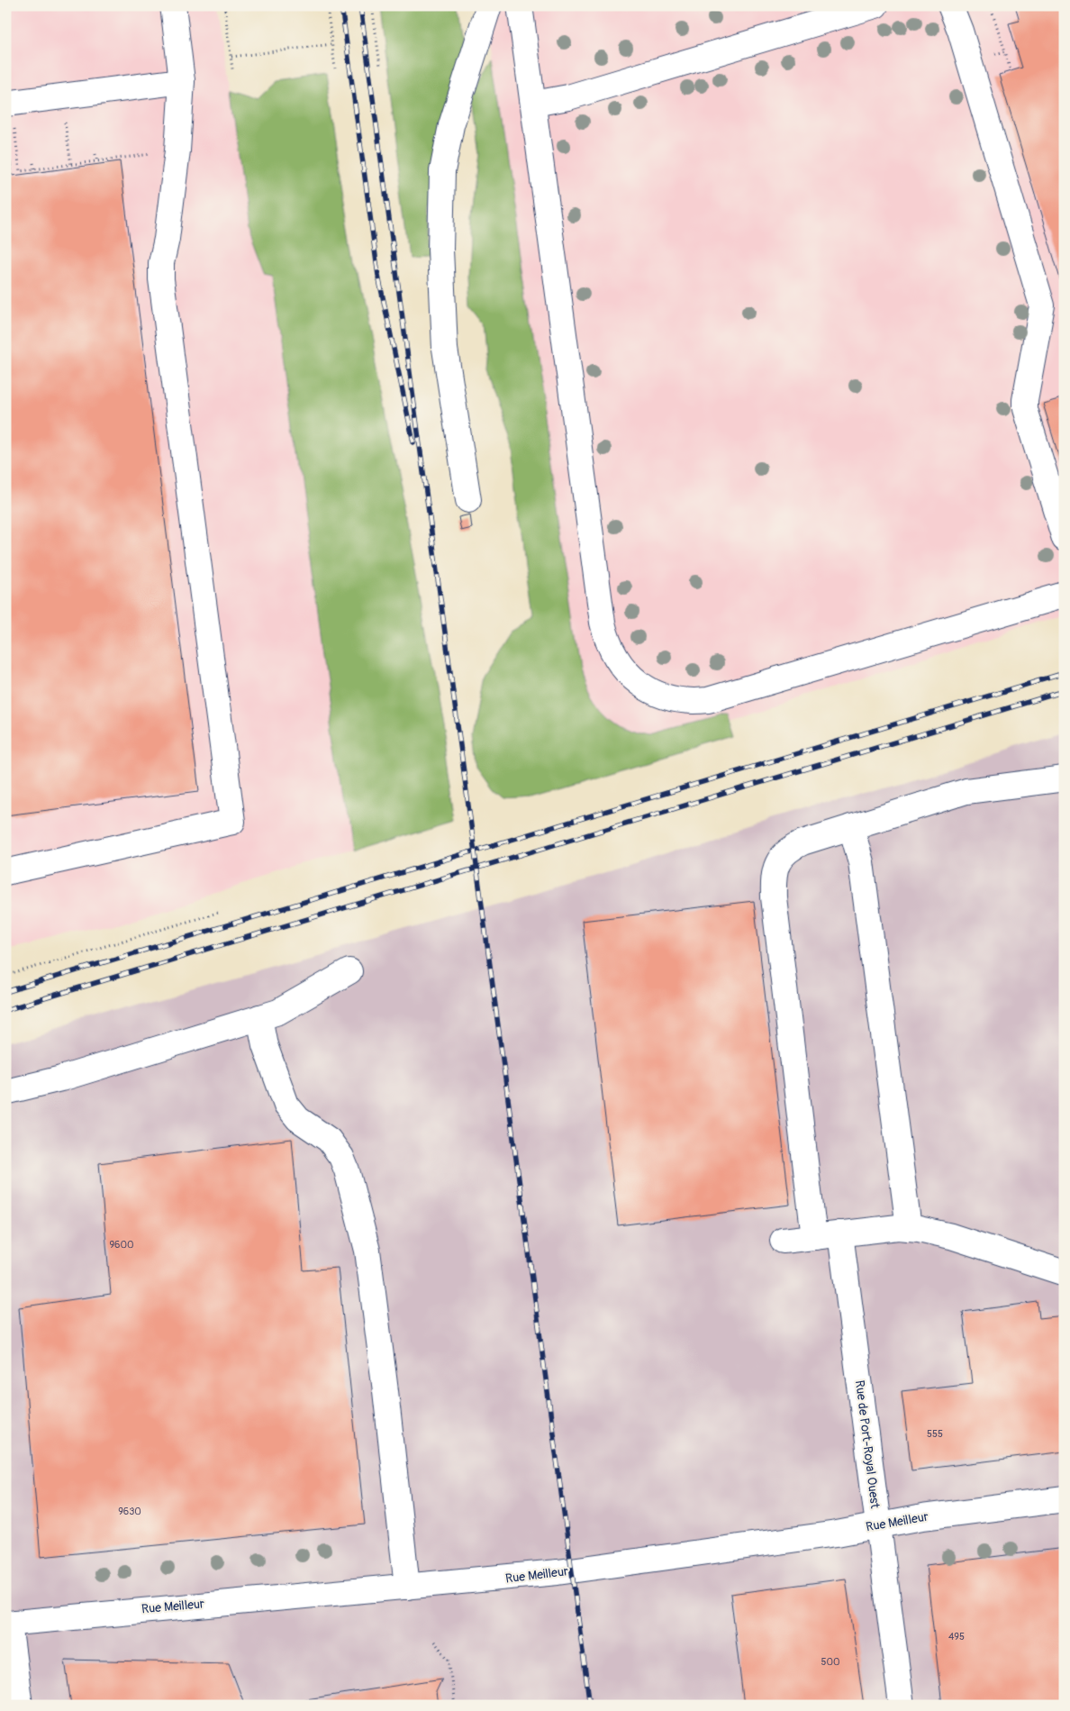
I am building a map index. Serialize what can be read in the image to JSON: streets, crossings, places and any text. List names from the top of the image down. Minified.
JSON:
{"streets":{"street":["Rue de Port-Royal Ouest","Rue Meilleur"]},"crossings":[["Rue de Port-Royal Ouest","Rue Meilleur"]],"house_numbers":["9600","555","9630","495","500"]}
